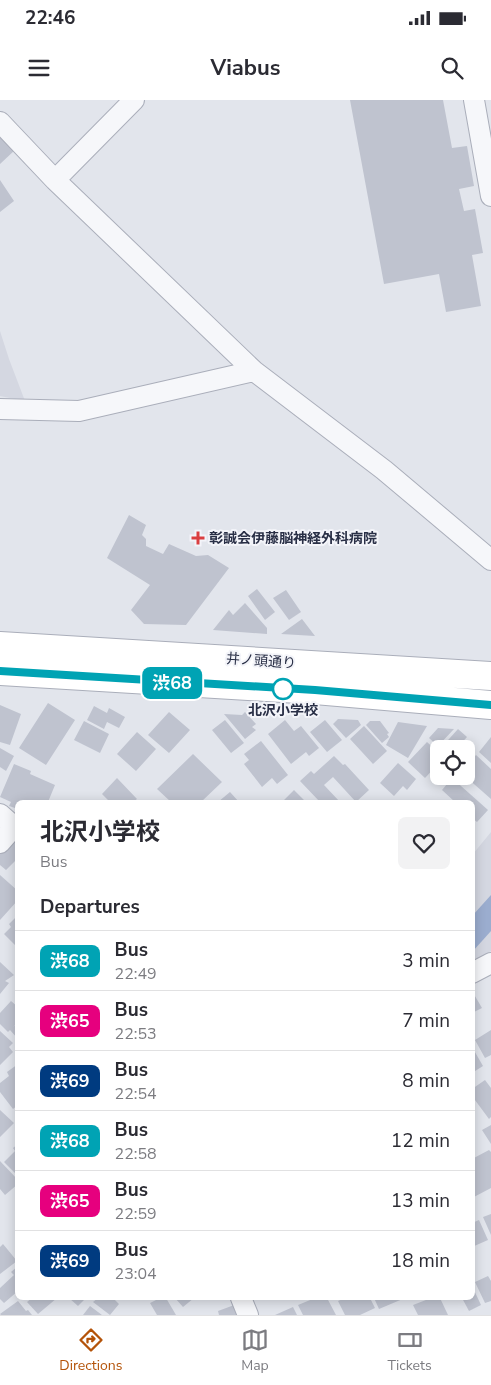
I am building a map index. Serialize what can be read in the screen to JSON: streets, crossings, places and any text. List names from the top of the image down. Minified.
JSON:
{"streets":{"main road":["井ノ頭通り"]},"places":{"health":["彰誠会伊藤脳神経外科病院"],"other":["北沢小学校"]},"lines":["bus line 渋68"],"page":{"status":"22:46","header":"Viabus","on_map":"渋68","heading":[["北沢小学校","Bus"],"Departures"],"list":[{"mark":"渋68","name":"Bus","note":"22:49","value":"3 min"},{"mark":"渋65","name":"Bus","note":"22:53","value":"7 min"},{"mark":"渋69","name":"Bus","note":"22:54","value":"8 min"},{"mark":"渋68","name":"Bus","note":"22:58","value":"12 min"},{"mark":"渋65","name":"Bus","note":"22:59","value":"13 min"},{"mark":"渋69","name":"Bus","note":"23:04","value":"18 min"}],"tabs":["Directions","Map","Tickets"]}}
